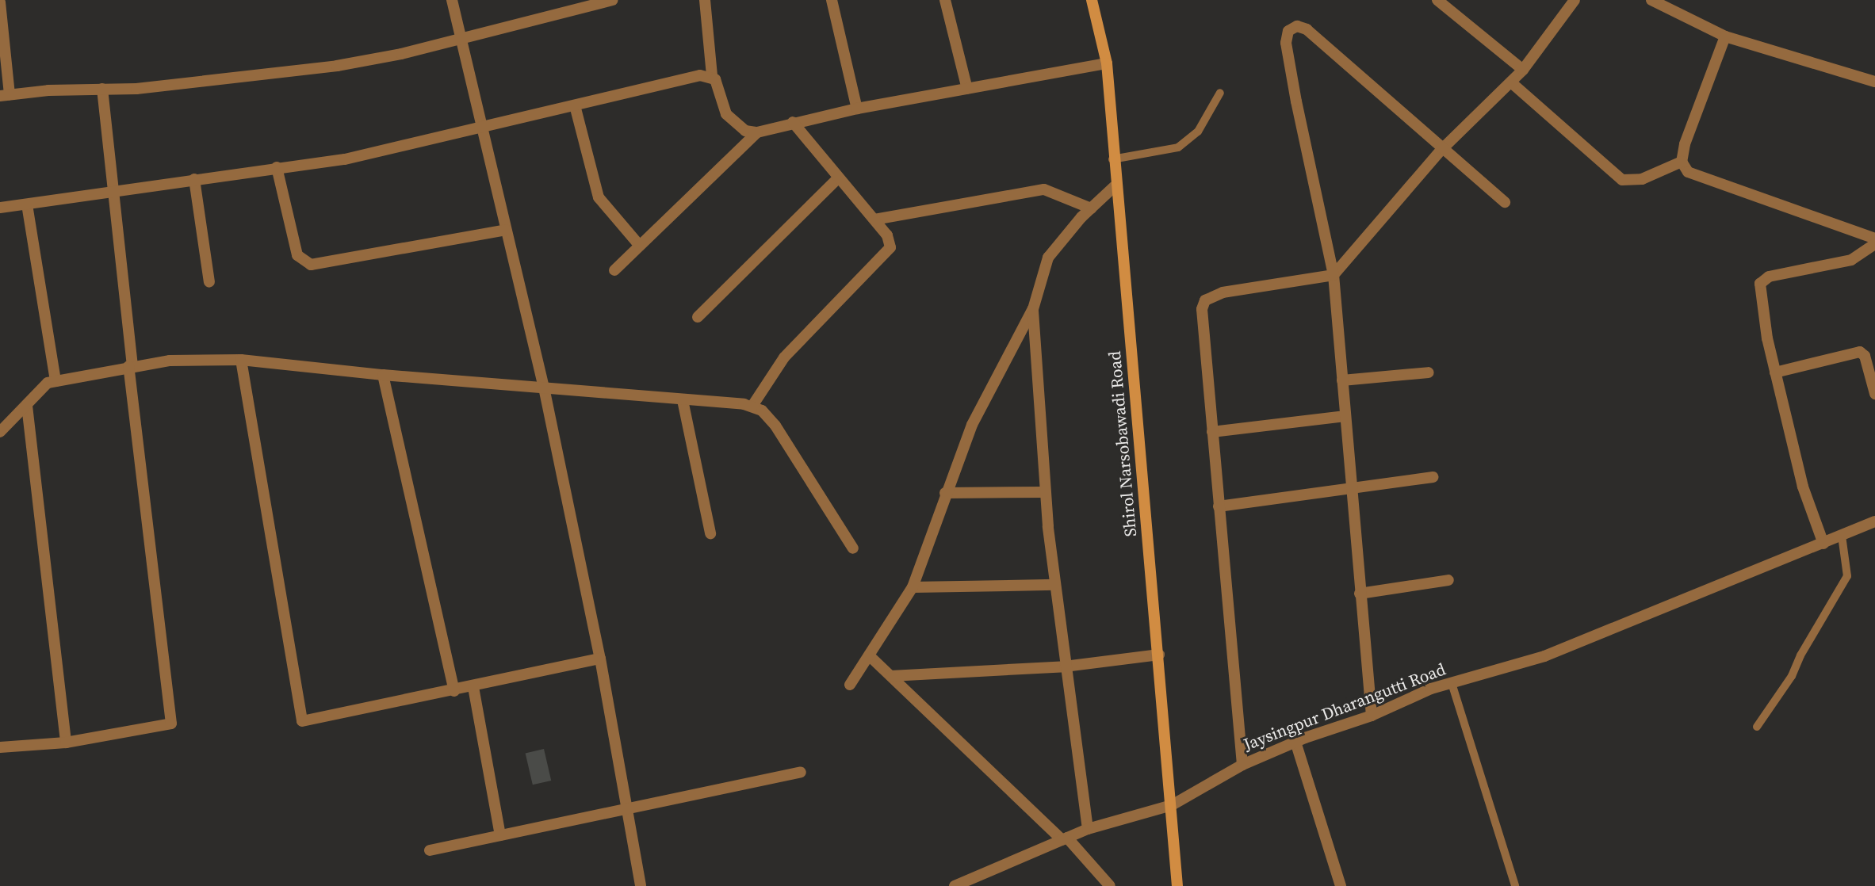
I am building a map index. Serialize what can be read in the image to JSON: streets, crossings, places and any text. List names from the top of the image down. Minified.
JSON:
{"streets":{"main road":["Shirol Narsobawadi Road"],"street":["Jaysingpur Dharangutti Road"]},"crossings":[["Shirol Narsobawadi Road","Jaysingpur Dharangutti Road"]]}
